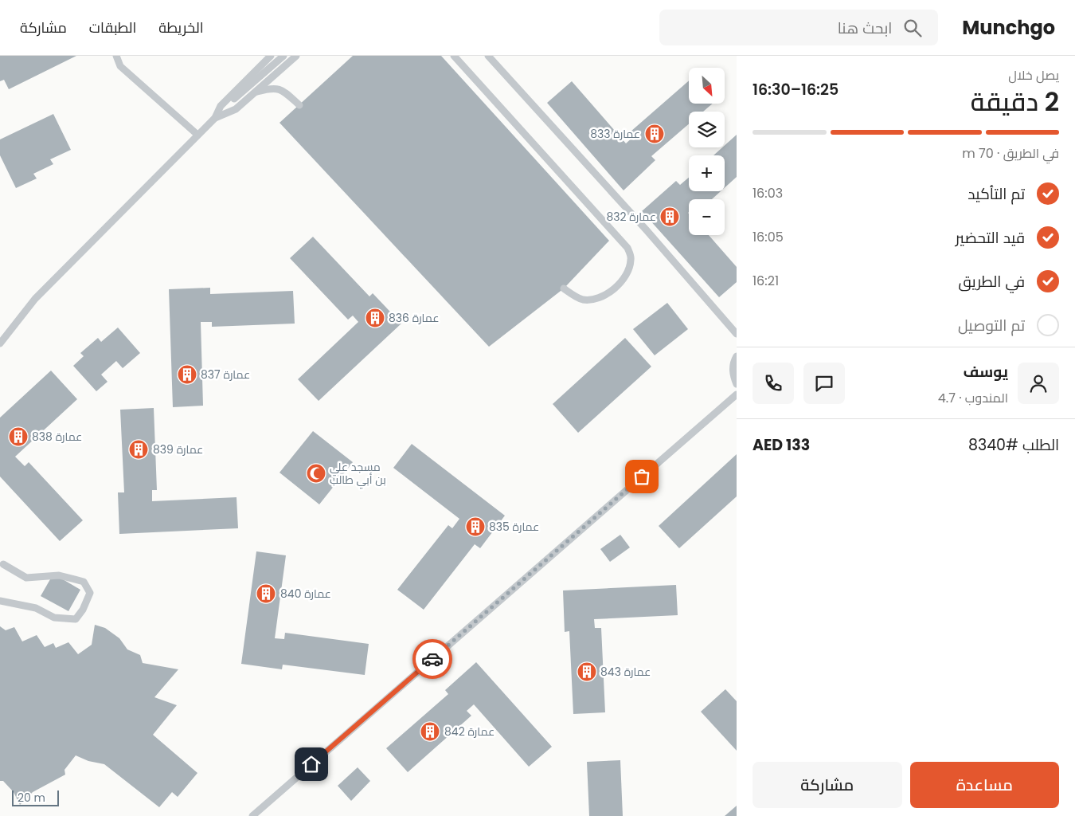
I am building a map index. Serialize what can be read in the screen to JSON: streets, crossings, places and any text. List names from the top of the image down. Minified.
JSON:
{"places":{"building":["عمارة 833","عمارة 832","عمارة 836","عمارة 837","عمارة 838","عمارة 839","عمارة 835","عمارة 840","عمارة 843","عمارة 842"],"mosque":["مسجد علي بن أبي طالب"]},"scale_bar":"20 m","north":"bottom right","page":{"header":"Munchgo","search":"ابحث هنا","nav":["الخريطة","الطبقات","مشاركة"],"heading":["2 دقيقة","يصل خلال","16:25–16:30"],"panel":["يوسف","المندوب · 4.7","الطلب #8340","AED 133"],"map_buttons":["+","−"],"bar":"في الطريق · 70 m","list":[["تم التأكيد","16:03"],["قيد التحضير","16:05"],["في الطريق","16:21"],"تم التوصيل"],"buttons":["مساعدة","مشاركة"],"scale":"20 m"}}
